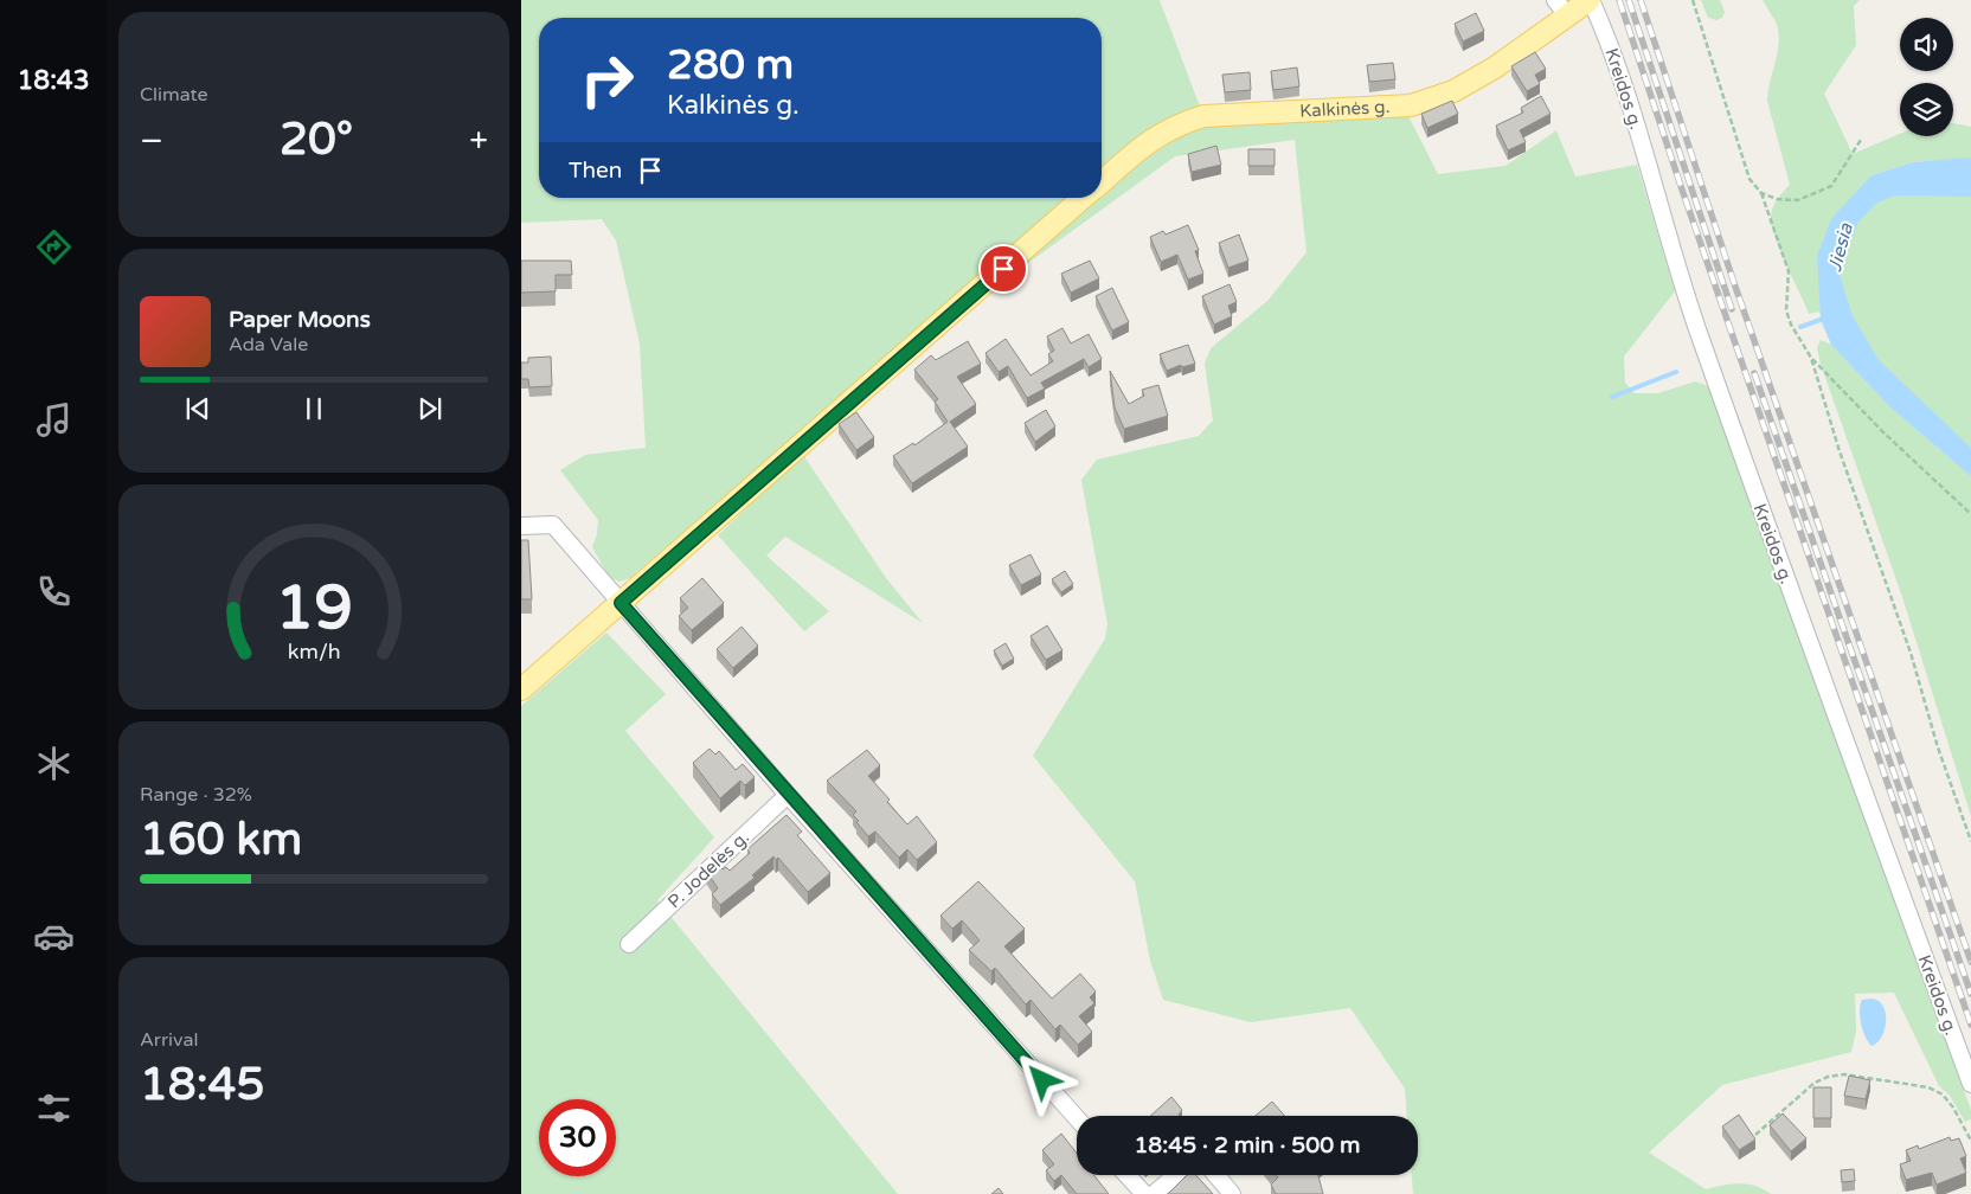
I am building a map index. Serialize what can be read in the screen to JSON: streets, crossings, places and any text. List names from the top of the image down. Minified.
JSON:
{"streets":{"main road":["Kalkinės g."],"street":["Kreidos g.","P. Jodelės g."]},"crossings":[["Kreidos g.","Kalkinės g."]],"water":["Jiesia"],"page":{"tabs":"18:43","tile":["Climate",["Range · 32%","160 km"],["Arrival","18:45"]],"turn":["280 m","Kalkinės g."],"heat":["−","20°","+"],"then":"Then","song":["Paper Moons","Ada Vale"],"limit":"30","trip":"18:45 · 2 min · 500 m","gauge":["19","km/h"]}}
